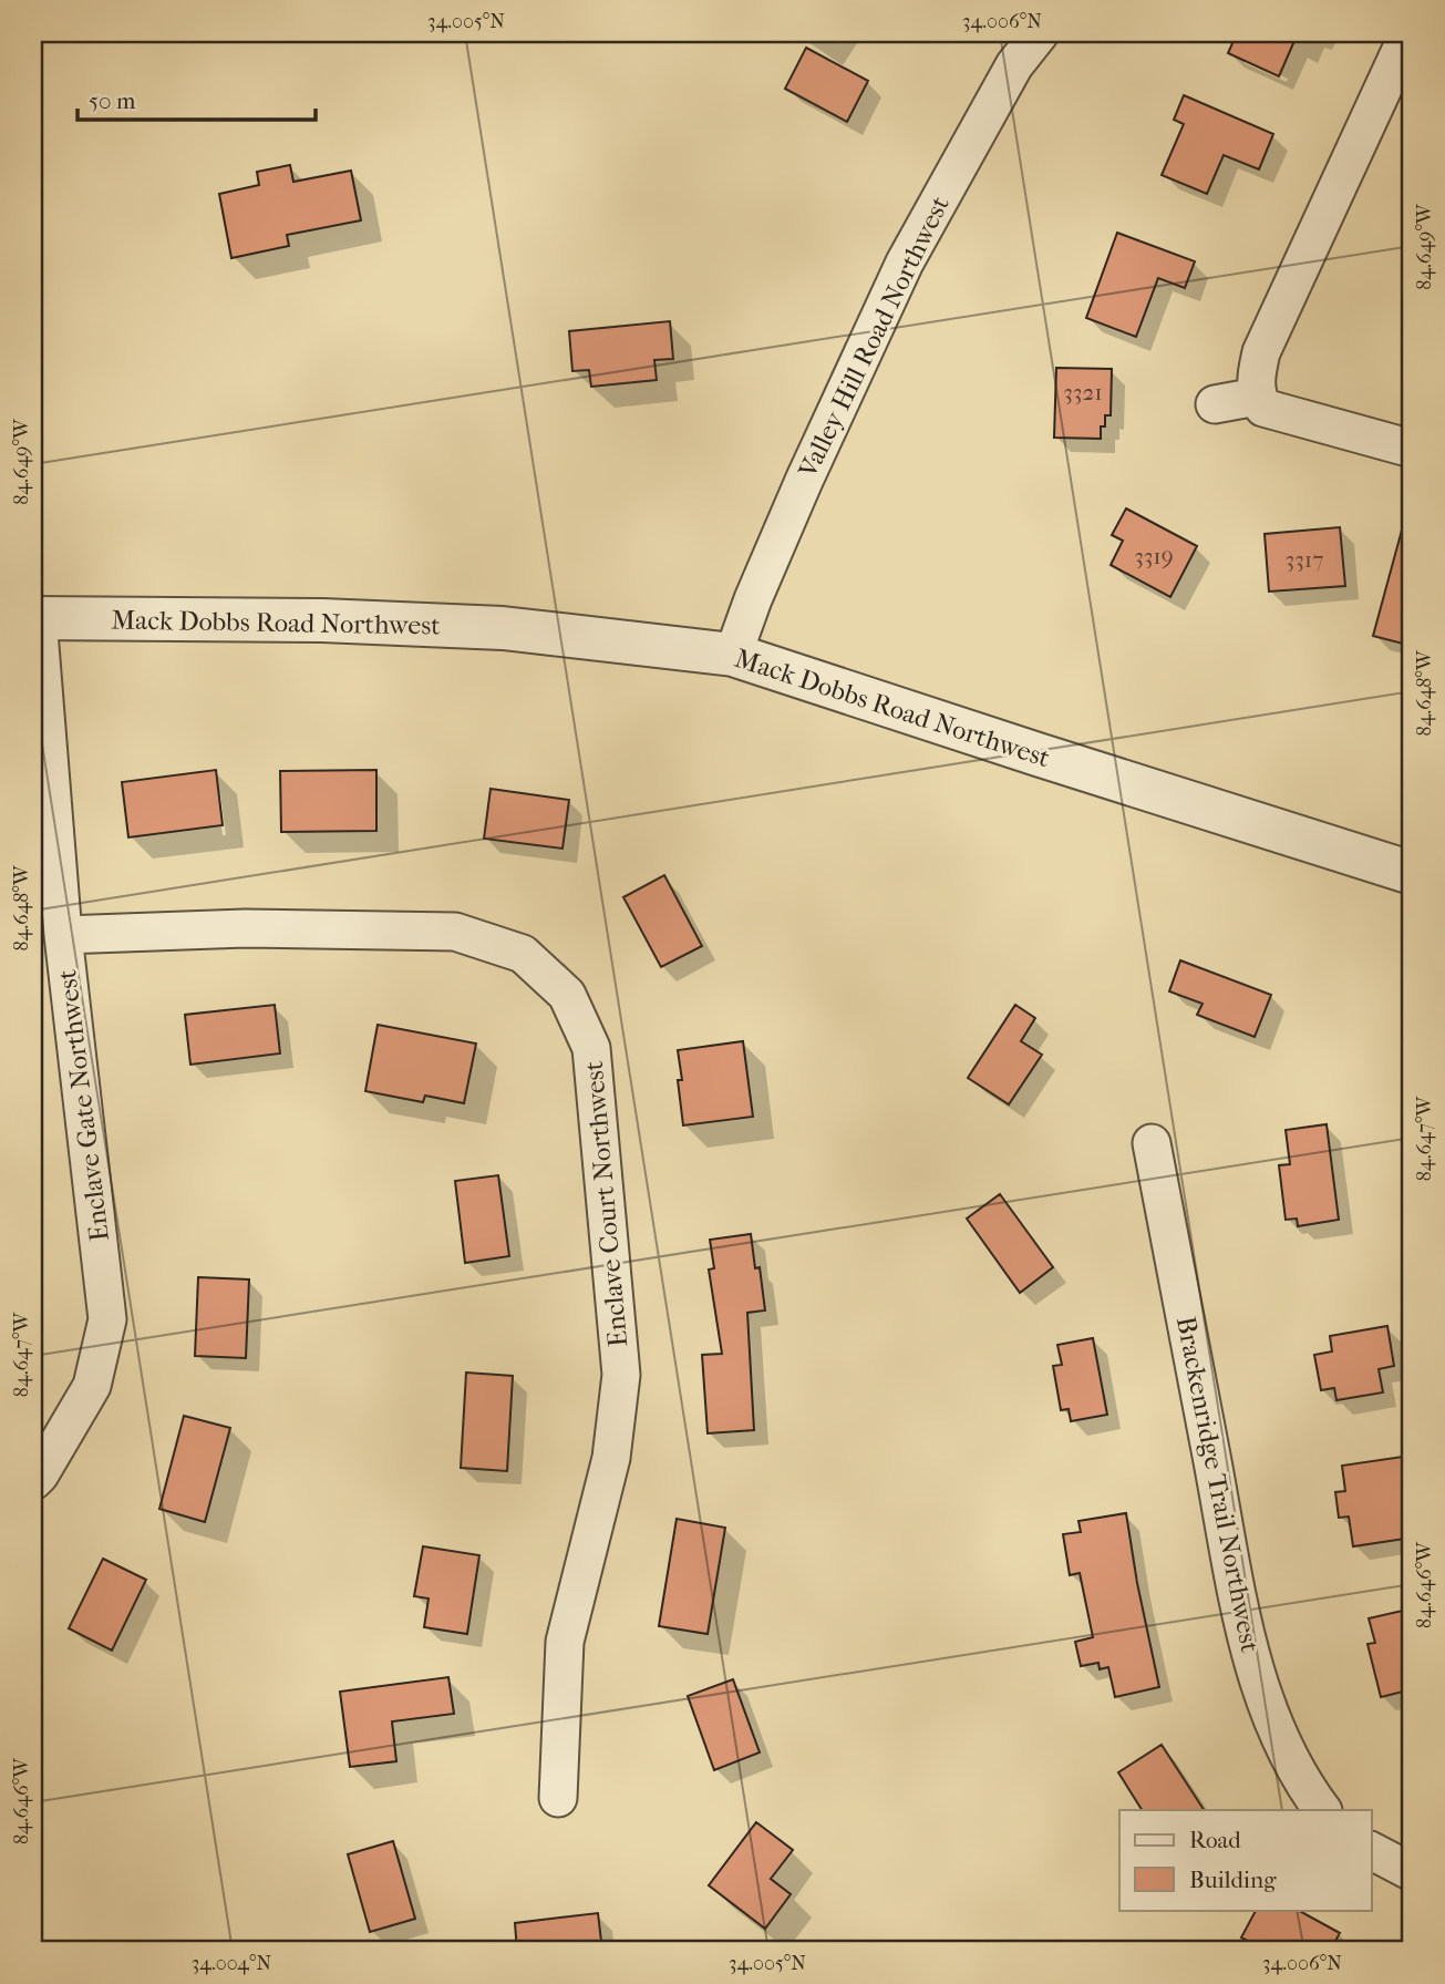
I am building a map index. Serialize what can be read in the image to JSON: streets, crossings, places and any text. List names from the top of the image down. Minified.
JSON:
{"streets":{"street":["Valley Hill Road Northwest","Mack Dobbs Road Northwest","Enclave Gate Northwest","Enclave Court Northwest","Brackenridge Trail Northwest"]},"crossings":[["Valley Hill Road Northwest","Mack Dobbs Road Northwest"],["Mack Dobbs Road Northwest","Enclave Gate Northwest"],["Enclave Gate Northwest","Enclave Court Northwest"]],"house_numbers":["3321","3319","3317"],"legend":["Road","Building"],"scale_bar":"50 m","coordinates":["34.005°N","34.006°N","84.649°W","84.648°W","84.647°W","84.646°W","34.004°N"]}
